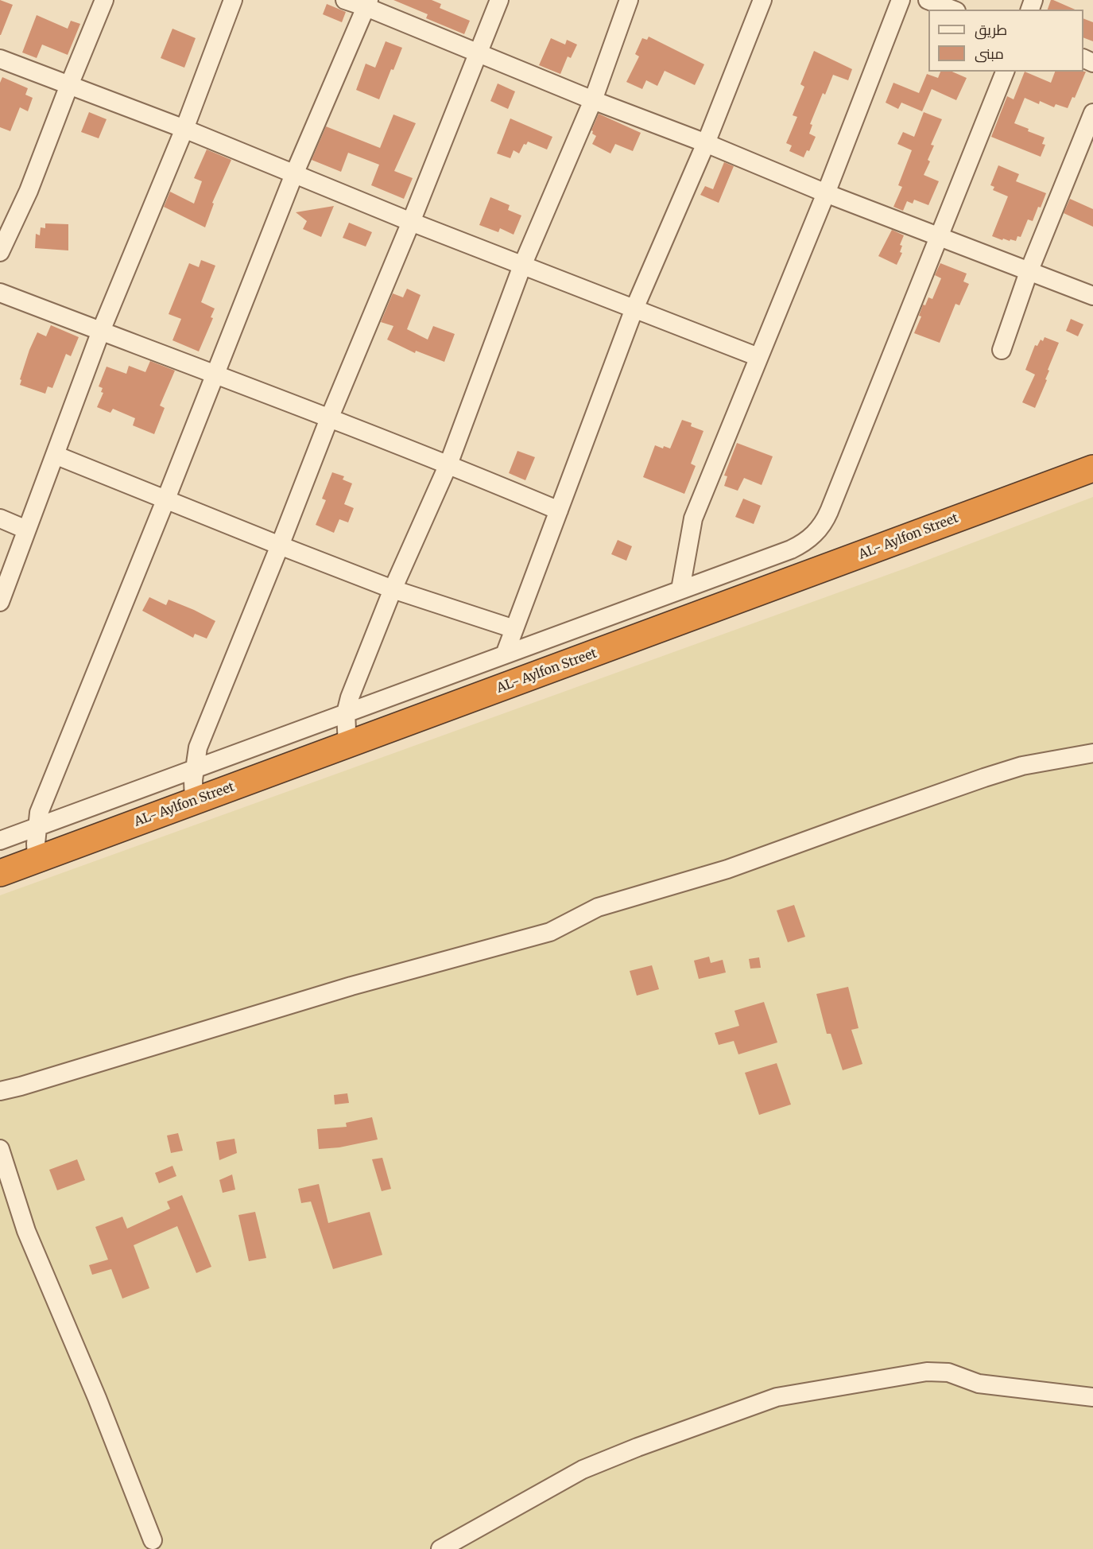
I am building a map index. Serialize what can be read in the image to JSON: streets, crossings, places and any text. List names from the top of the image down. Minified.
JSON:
{"streets":{"highway":["AL- Aylfon Street"]},"legend":["طريق","مبنى"]}
